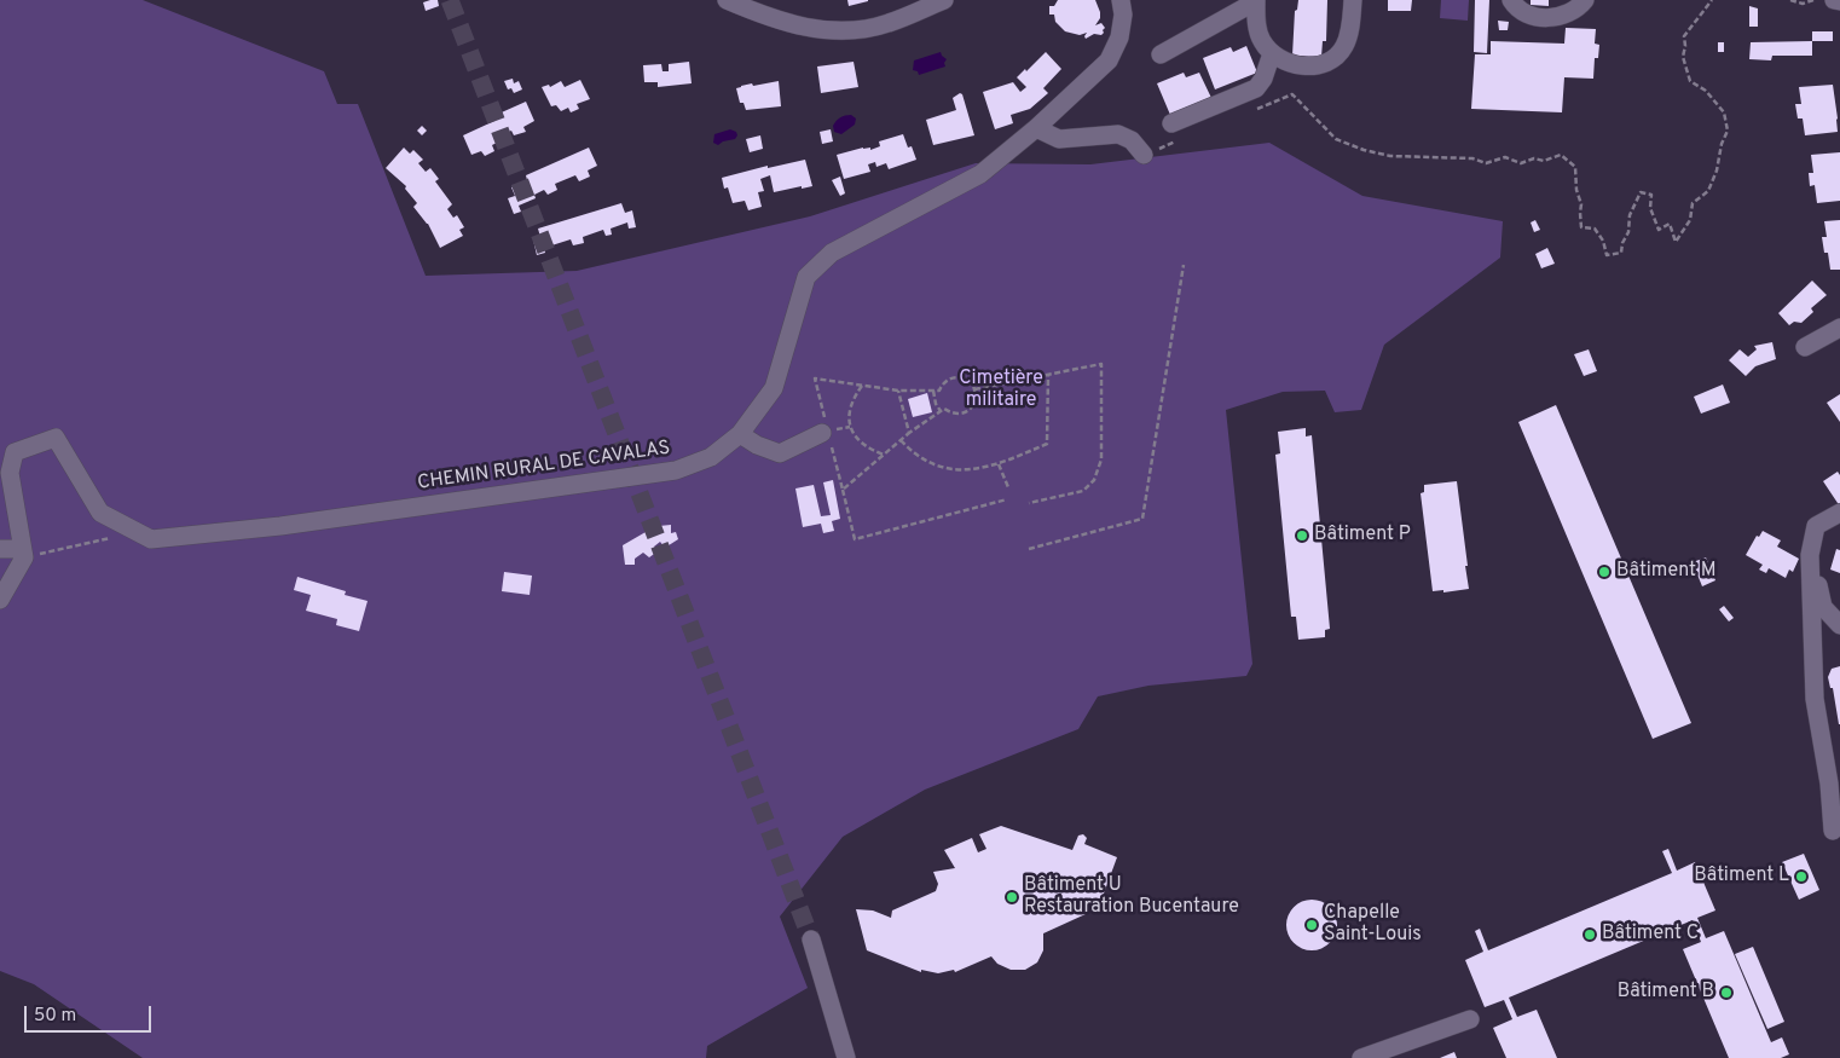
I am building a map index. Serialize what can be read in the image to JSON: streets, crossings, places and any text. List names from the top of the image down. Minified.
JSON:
{"streets":{"street":["CHEMIN RURAL DE CAVALAS"]},"parks":["Cimetière militaire"],"places":["Bâtiment P","Bâtiment M","Bâtiment L","Bâtiment U Restauration Bucentaure","Chapelle Saint-Louis","Bâtiment C","Bâtiment B"],"scale_bar":"50 m"}
